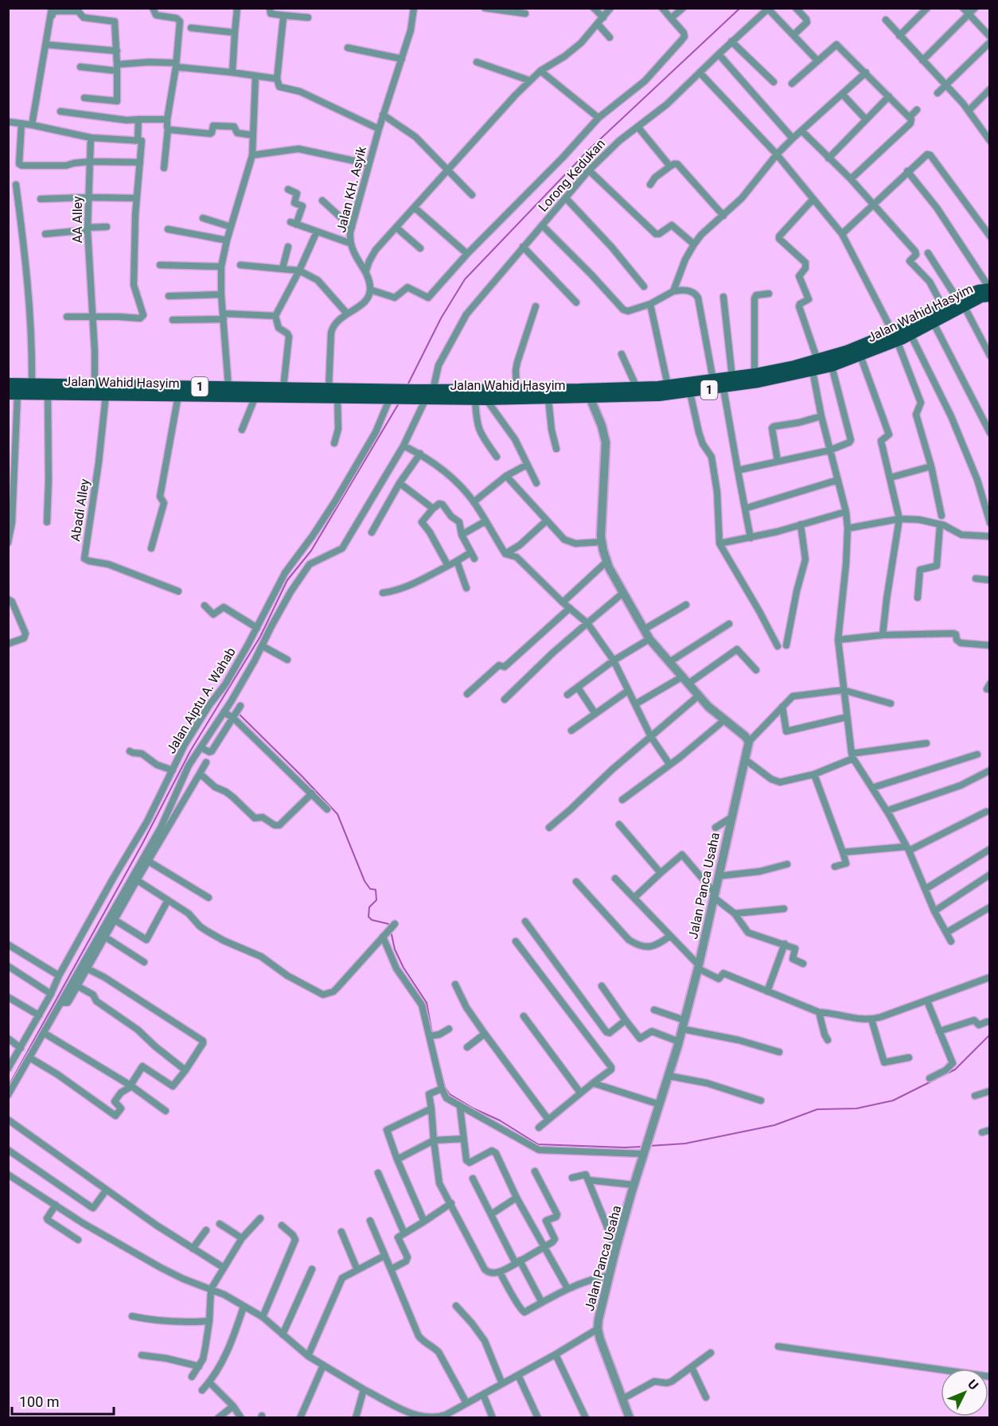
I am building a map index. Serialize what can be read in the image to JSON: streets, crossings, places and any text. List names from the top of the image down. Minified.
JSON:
{"streets":{"highway":["Jalan Wahid Hasyim","1"],"street":["Lorong Kedukan","Jalan KH. Asyik","AA Alley","Abadi Alley","Jalan Aiptu A. Wahab","Jalan Panca Usaha"]},"crossings":[["Lorong Kedukan","Jalan Wahid Hasyim"],["AA Alley","Jalan Wahid Hasyim"],["Jalan Wahid Hasyim","Abadi Alley"],["Jalan Wahid Hasyim","Jalan Aiptu A. Wahab"]],"scale_bar":"100 m","north":"top right"}
